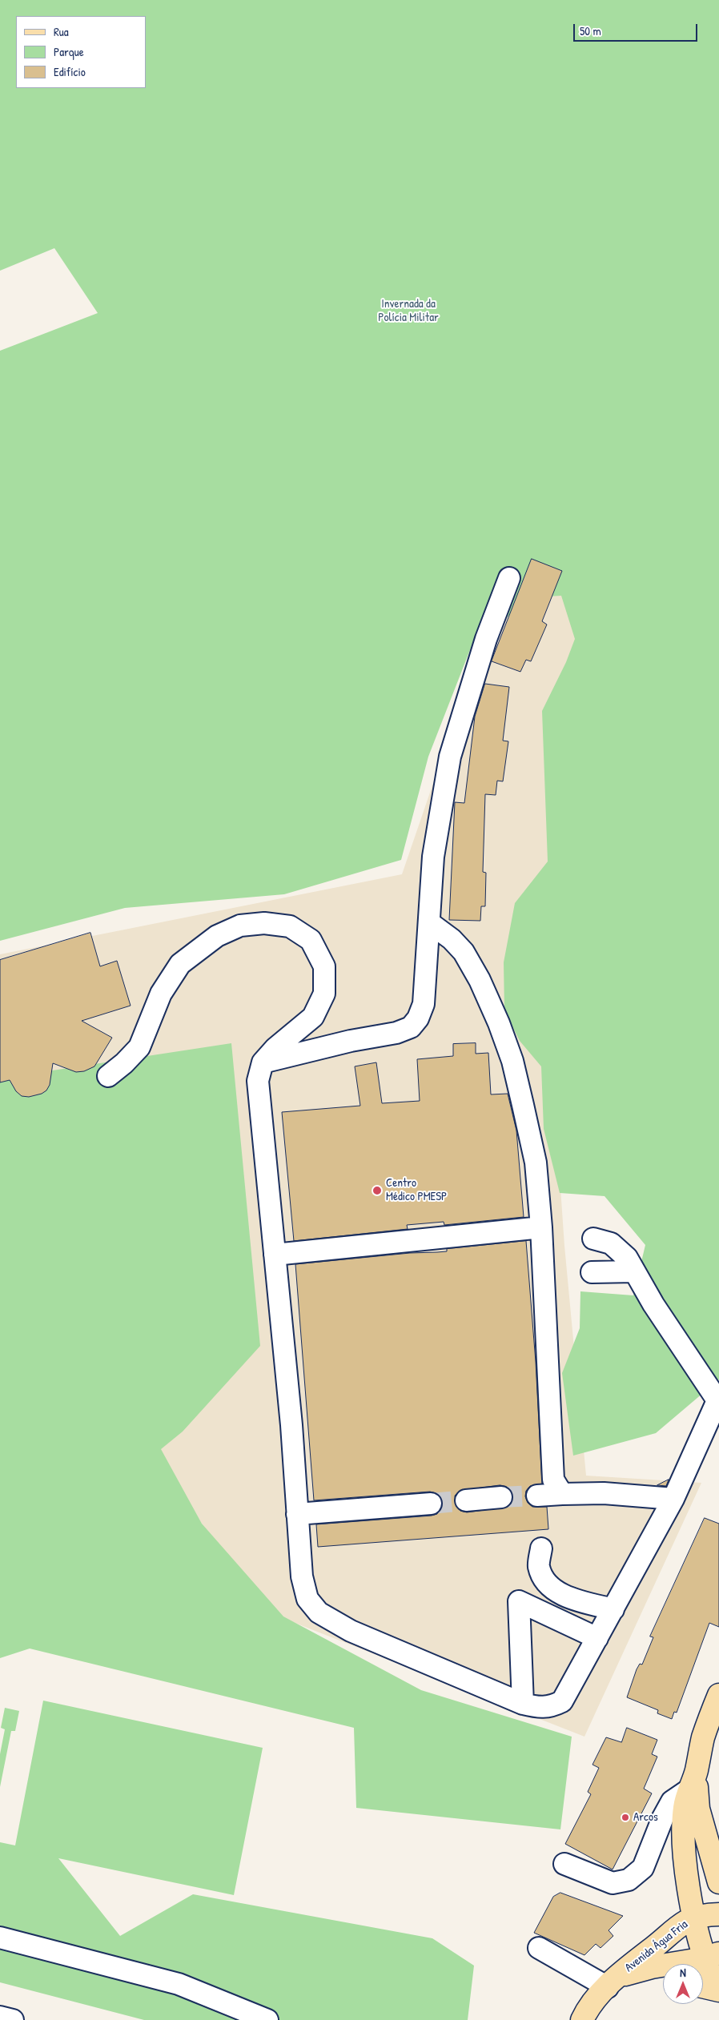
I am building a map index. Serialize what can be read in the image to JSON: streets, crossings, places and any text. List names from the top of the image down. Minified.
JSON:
{"streets":{"main road":["Avenida Água Fria"]},"parks":["Invernada da Polícia Militar"],"places":["Centro Médico PMESP","Arcos"],"legend":["Rua","Parque","Edifício"],"scale_bar":"50 m","north":"top"}
